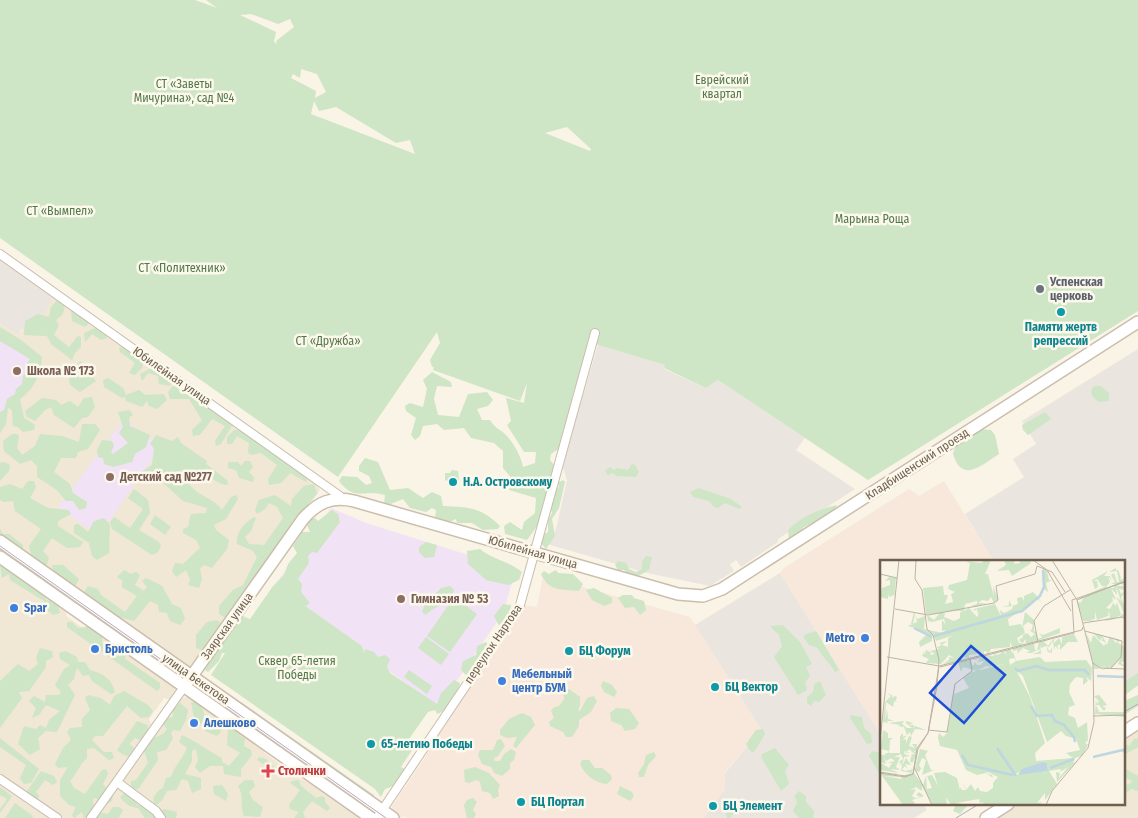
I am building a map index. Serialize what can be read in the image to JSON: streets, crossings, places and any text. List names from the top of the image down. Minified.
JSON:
{"streets":{"street":["Юбилейная улица","Кладбищенский проезд","Заярская улица","переулок Нартова","улица Бекетова"]},"crossings":[["Юбилейная улица","Кладбищенский проезд"],["Юбилейная улица","Заярская улица"],["Юбилейная улица","переулок Нартова"],["Заярская улица","улица Бекетова"],["переулок Нартова","улица Бекетова"]],"parks":["Еврейский квартал","СТ «Заветы Мичурина», сад №4","СТ «Вымпел»","Марьина Роща","СТ «Политехник»","СТ «Дружба»","Сквер 65-летия Победы"],"places":{"other":["Успенская церковь","Памяти жертв репрессий","Школа № 173","Детский сад №277","Н.А. Островскому","Гимназия № 53","Spar","Metro","Бристоль","БЦ Форум","Мебельный центр БУМ","БЦ Вектор","Алешково","65-летию Победы","БЦ Портал","БЦ Элемент"],"health":["Столички"]}}
